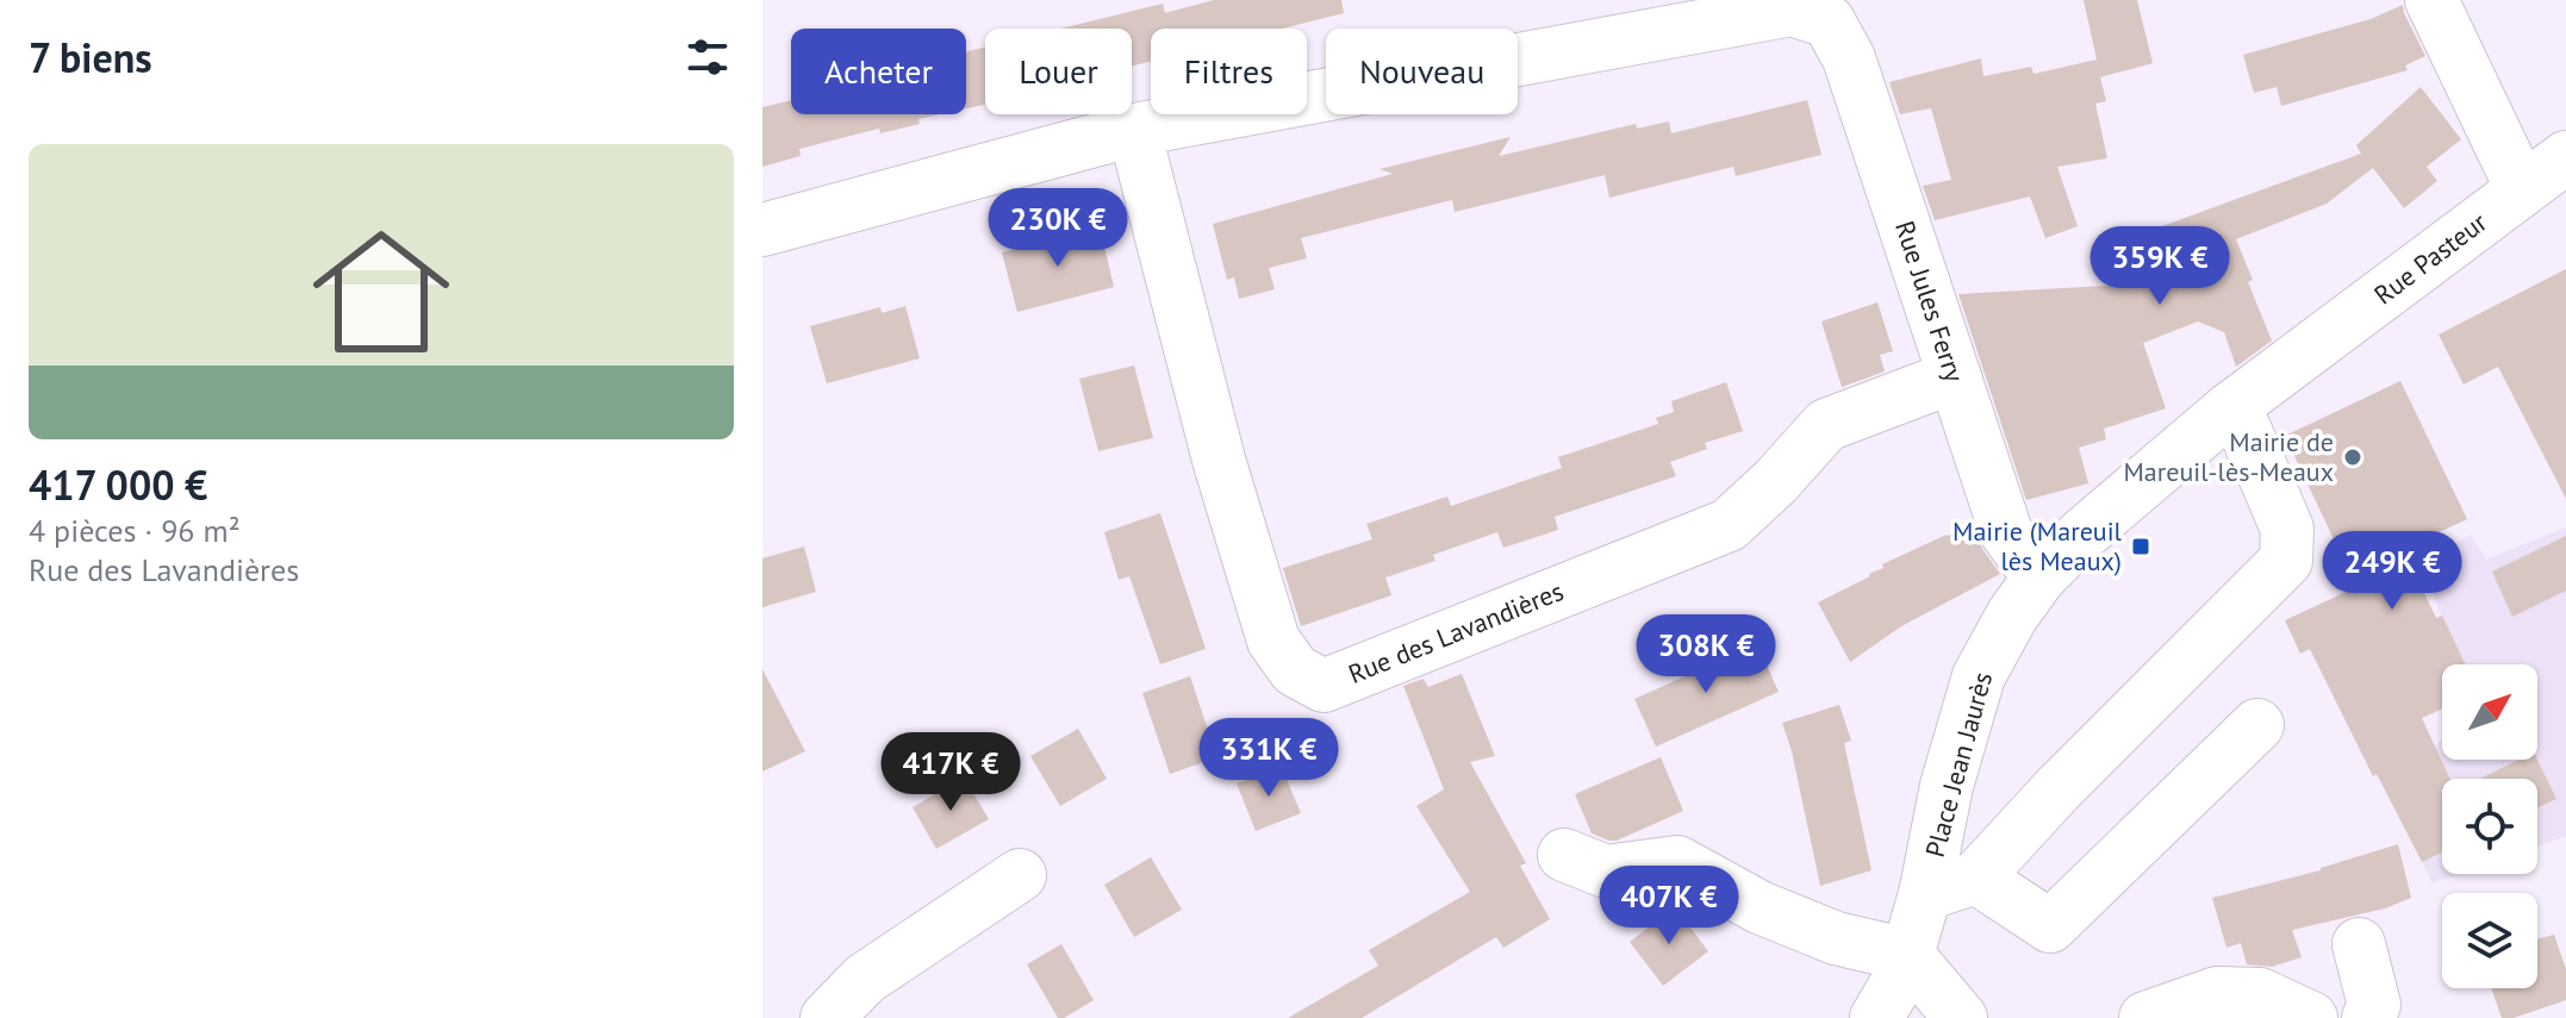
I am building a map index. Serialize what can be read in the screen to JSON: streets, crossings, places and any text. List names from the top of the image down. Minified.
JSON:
{"streets":{"street":["Rue Pasteur","Rue Jules Ferry","Rue des Lavandières","Place Jean Jaurès"]},"crossings":[["Rue Pasteur","Place Jean Jaurès"],["Rue Jules Ferry","Rue des Lavandières"],["Rue Jules Ferry","Place Jean Jaurès"]],"places":{"other":["Mairie de Mareuil-lès-Meaux"],"transit":["Mairie (Mareuil lès Meaux)"]},"north":"top right","page":{"heading":"7 biens","chip":["Acheter","Louer","Filtres","Nouveau"],"list":[{"name":"417 000 €","note":"4 pièces · 96 m² · Rue des Lavandières"}],"price":["230K €","359K €","249K €","308K €","331K €","417K €","407K €"]}}
